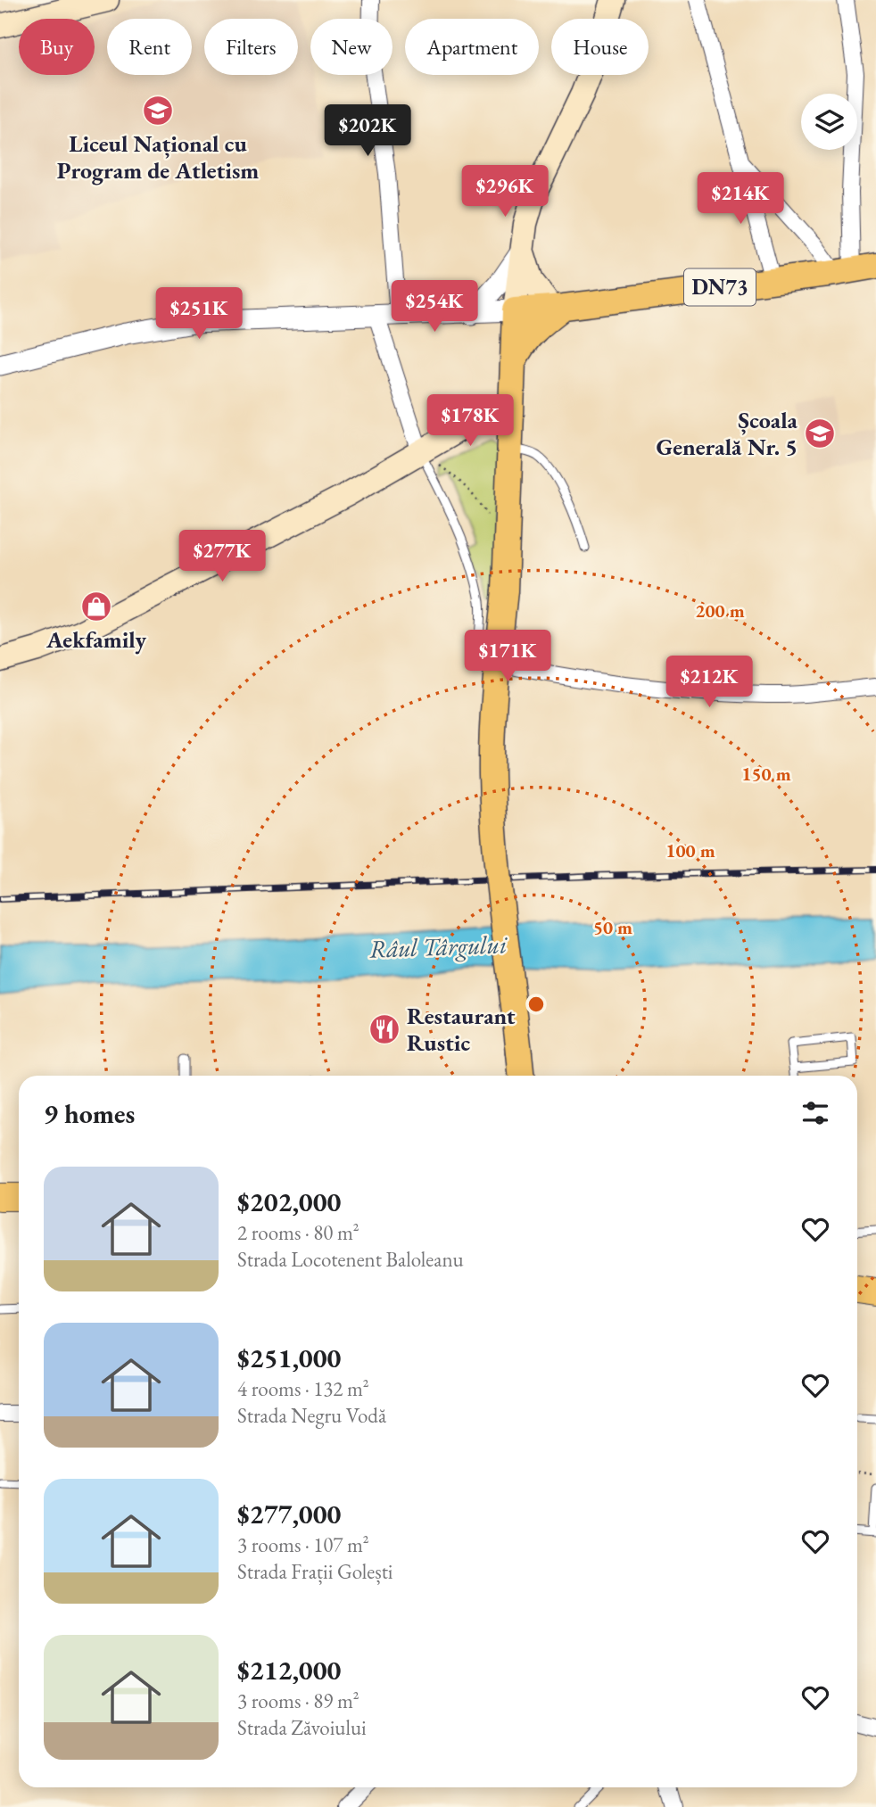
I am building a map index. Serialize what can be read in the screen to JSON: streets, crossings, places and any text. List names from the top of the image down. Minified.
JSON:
{"streets":{"main road":["DN73"]},"water":["Râul Târgului"],"places":{"school or university":["Liceul Național cu Program de Atletism","Școala Generală Nr. 5"],"shop":["Aekfamily"],"restaurant":["Restaurant Rustic"]},"page":{"chip":["Buy","Rent","Filters","New","Apartment","House"],"price":["$202K","$296K","$214K","$254K","$251K","$178K","$277K","$171K","$212K"],"heading":"9 homes","list":[{"name":"$202,000","note":"2 rooms · 80 m² · Strada Locotenent Baloleanu"},{"name":"$251,000","note":"4 rooms · 132 m² · Strada Negru Vodă"},{"name":"$277,000","note":"3 rooms · 107 m² · Strada Frații Golești"},{"name":"$212,000","note":"3 rooms · 89 m² · Strada Zăvoiului"}]},"rings":["200 m","150 m","100 m","50 m"]}
